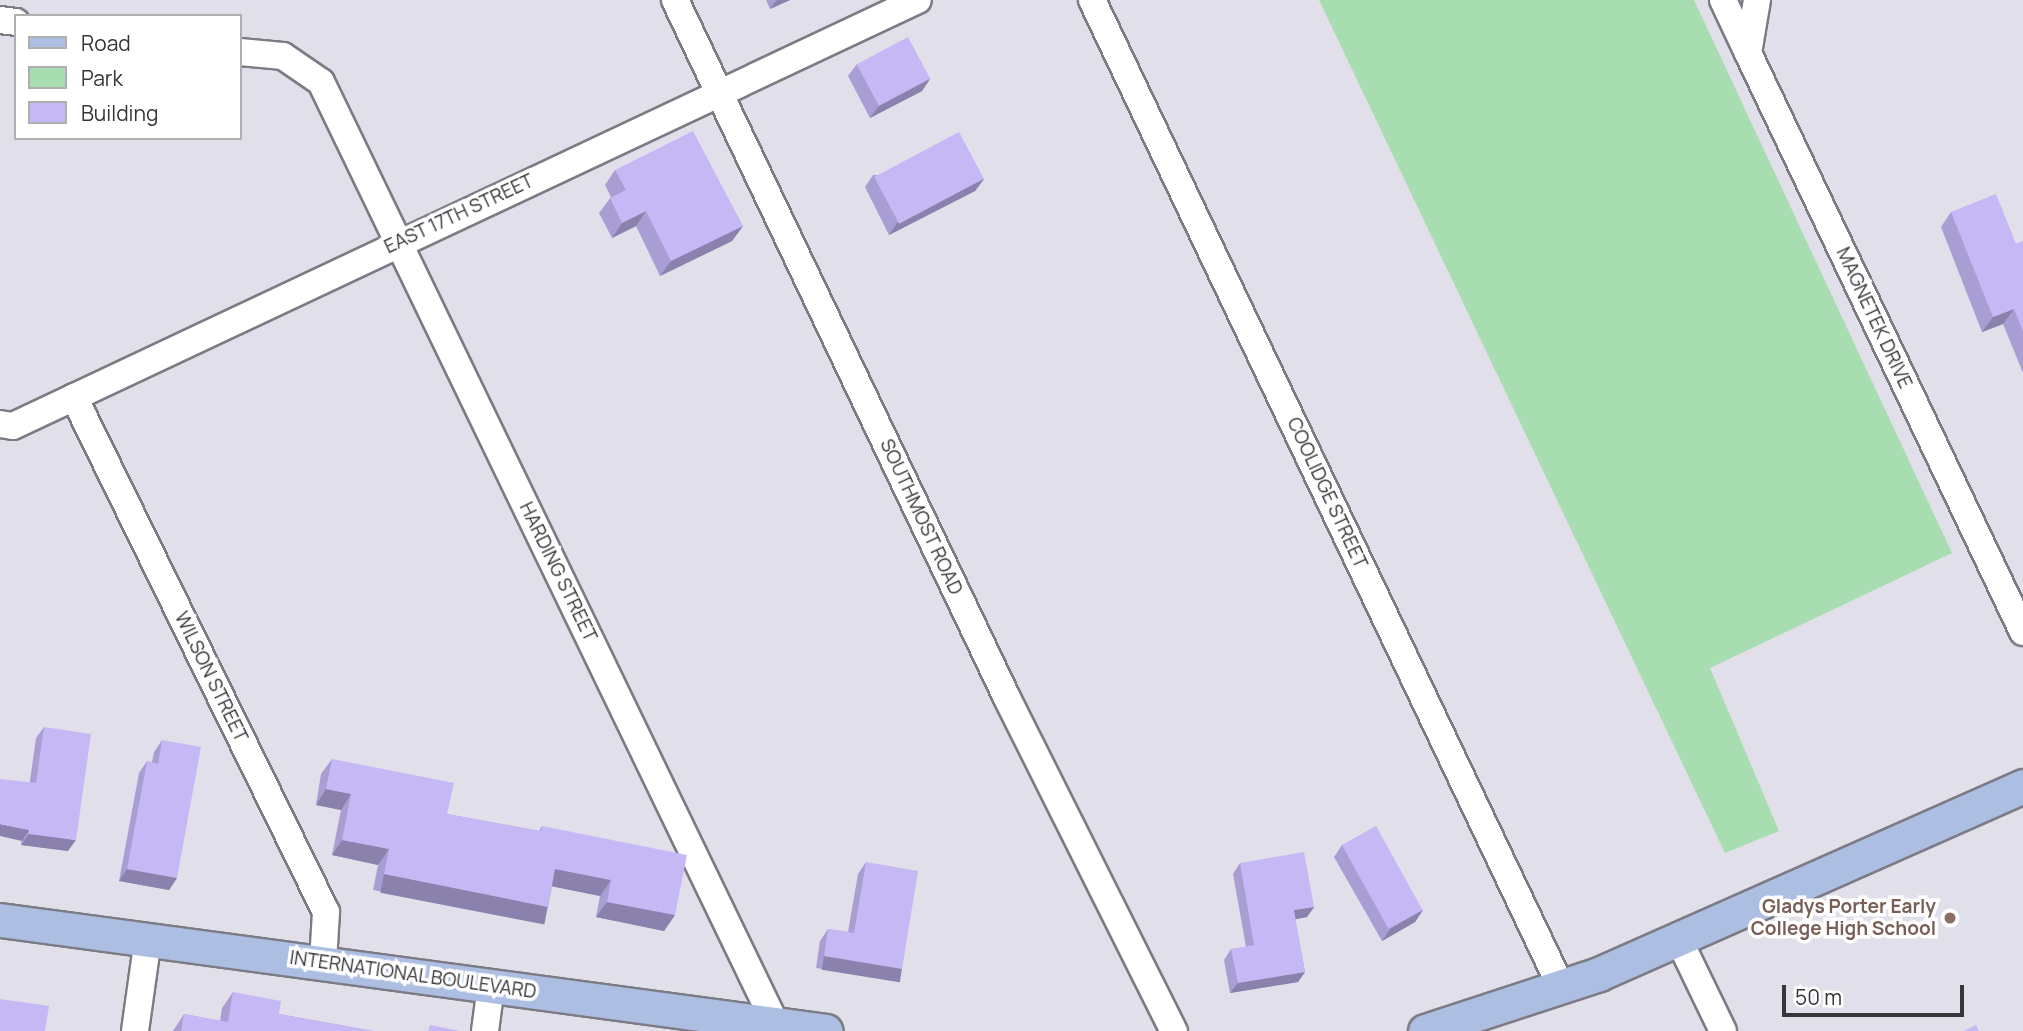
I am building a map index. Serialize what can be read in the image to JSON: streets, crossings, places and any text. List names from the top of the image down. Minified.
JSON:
{"streets":{"main road":["INTERNATIONAL BOULEVARD"],"street":["EAST 17TH STREET","MAGNETEK DRIVE","COOLIDGE STREET","SOUTHMOST ROAD","HARDING STREET","WILSON STREET"]},"crossings":[["EAST 17TH STREET","SOUTHMOST ROAD"],["EAST 17TH STREET","HARDING STREET"],["EAST 17TH STREET","WILSON STREET"],["HARDING STREET","INTERNATIONAL BOULEVARD"],["WILSON STREET","INTERNATIONAL BOULEVARD"]],"places":["Gladys Porter Early College High School"],"legend":["Road","Park","Building"],"scale_bar":"50 m"}
